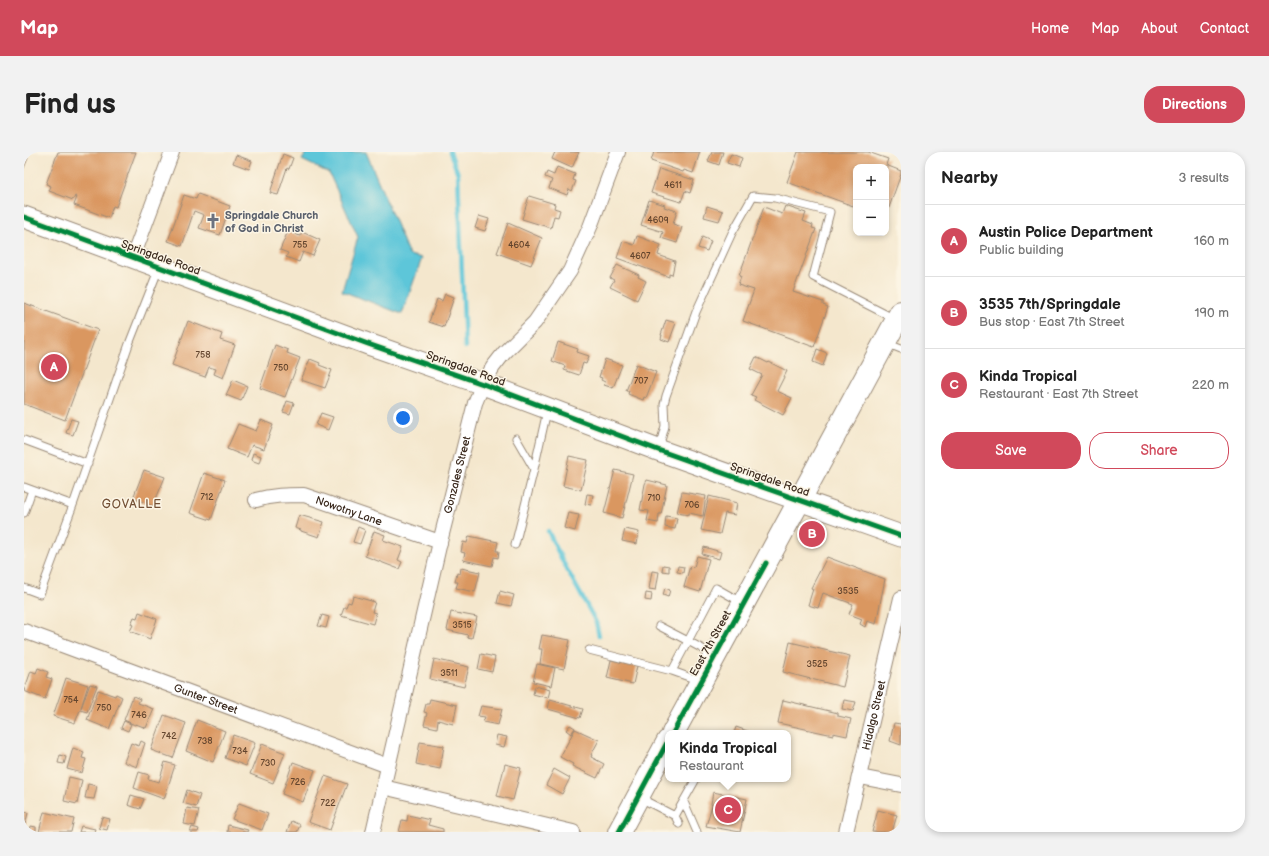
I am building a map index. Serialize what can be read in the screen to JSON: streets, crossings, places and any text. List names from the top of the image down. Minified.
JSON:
{"streets":{"main road":["Springdale Road","East 7th Street"],"street":["Gonzales Street","Nowotny Lane","Gunter Street","Hidalgo Street"]},"crossings":[["Springdale Road","Gonzales Street"],["Springdale Road","East 7th Street"],["Gonzales Street","Nowotny Lane"],["Gonzales Street","Gunter Street"]],"districts":["GOVALLE"],"places":{"church":["Springdale Church of God in Christ"]},"house_numbers":["4611","4609","755","4604","4607","758","750","707","712","710","706","3535","3515","3525","3511","754","750","746","742","738","734","730","726","722"],"page":{"header":"Map","nav":["Home","Map","About","Contact"],"buttons":["Directions",["Save","Share"]],"title":"Find us","heading":["Nearby","3 results"],"map_buttons":["+","−"],"list":[{"mark":"A","name":"Austin Police Department","note":"Public building","value":"160 m"},{"mark":"B","name":"3535 7th/Springdale","note":"Bus stop · East 7th Street","value":"190 m"},{"mark":"C","name":"Kinda Tropical","note":"Restaurant · East 7th Street","value":"220 m"}],"pins":["A","B","C"],"popup":["Kinda Tropical","Restaurant"]}}
